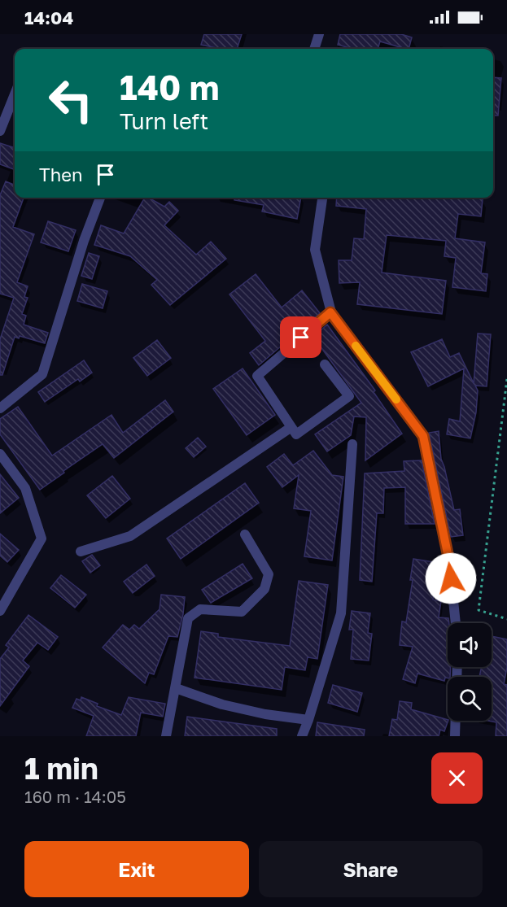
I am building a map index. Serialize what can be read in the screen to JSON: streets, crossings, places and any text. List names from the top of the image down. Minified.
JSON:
{"page":{"status":"14:04","turn":["140 m","Turn left"],"then":"Then","heading":["1 min","160 m · 14:05"],"buttons":["Exit","Share"]}}
